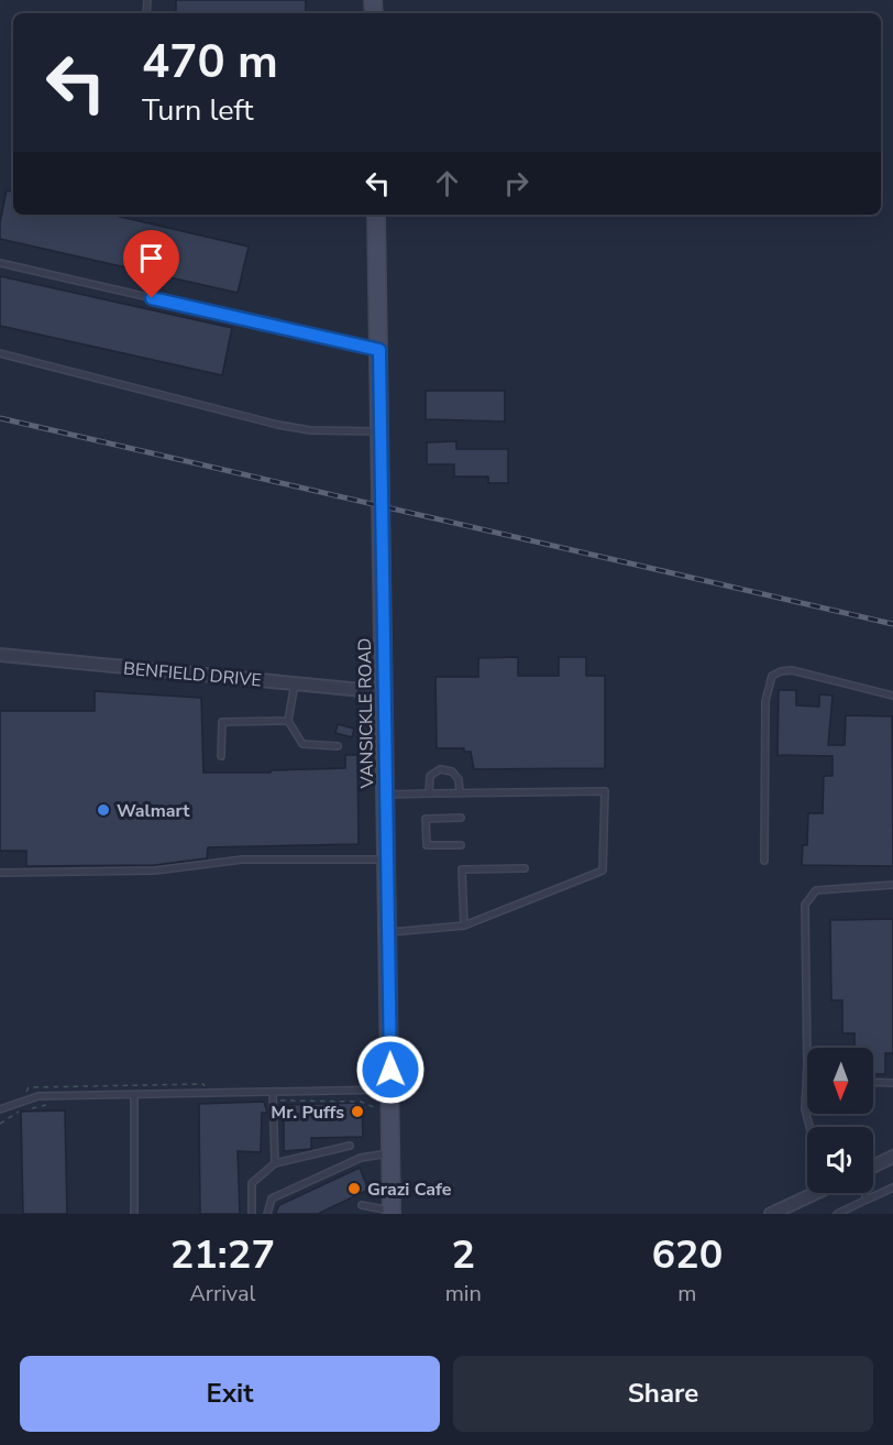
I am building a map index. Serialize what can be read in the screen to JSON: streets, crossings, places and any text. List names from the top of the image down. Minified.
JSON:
{"streets":{"street":["BENFIELD DRIVE","VANSICKLE ROAD"]},"crossings":[["BENFIELD DRIVE","VANSICKLE ROAD"]],"places":["Walmart","Mr. Puffs","Grazi Cafe"],"north":"bottom","page":{"turn":["470 m","Turn left"],"eta":["21:27","Arrival","2","min","620","m"],"buttons":["Exit","Share"]}}
